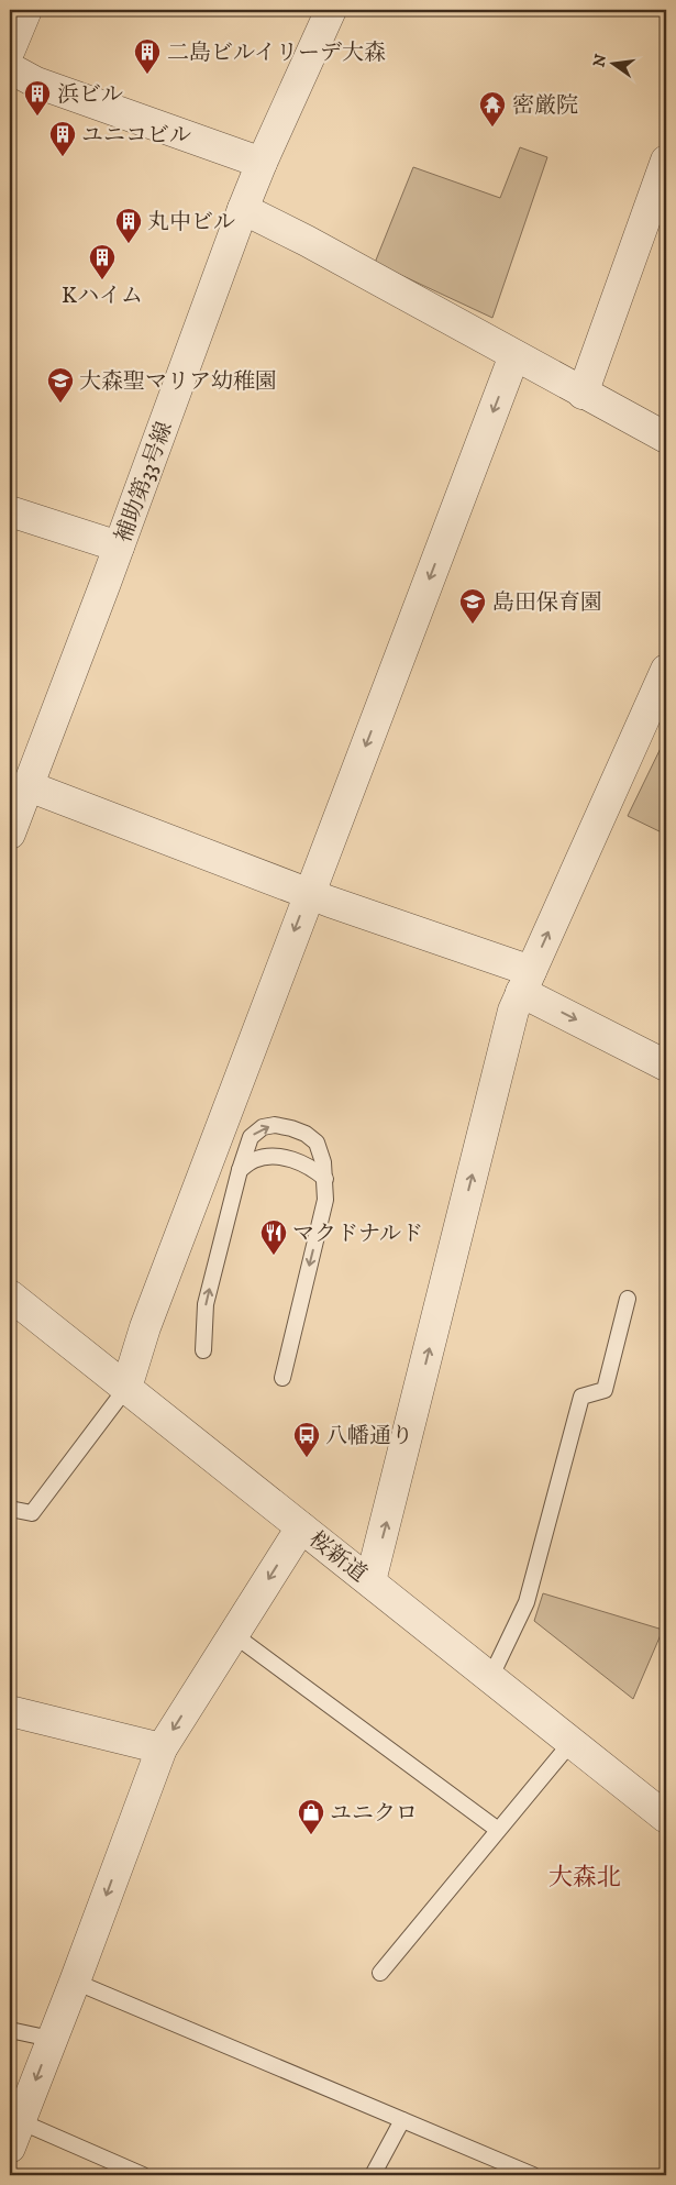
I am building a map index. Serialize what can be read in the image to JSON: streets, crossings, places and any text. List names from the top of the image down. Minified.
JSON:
{"streets":{"street":["補助第33号線","桜新道"]},"districts":["大森北"],"places":{"building":["二島ビルイリーデ大森","浜ビル","ユニコビル","丸中ビル","Kハイム"],"temple":["密厳院"],"school or university":["大森聖マリア幼稚園","島田保育園"],"restaurant":["マクドナルド"],"bus stop":["八幡通り"],"shop":["ユニクロ"]},"north":"left"}
